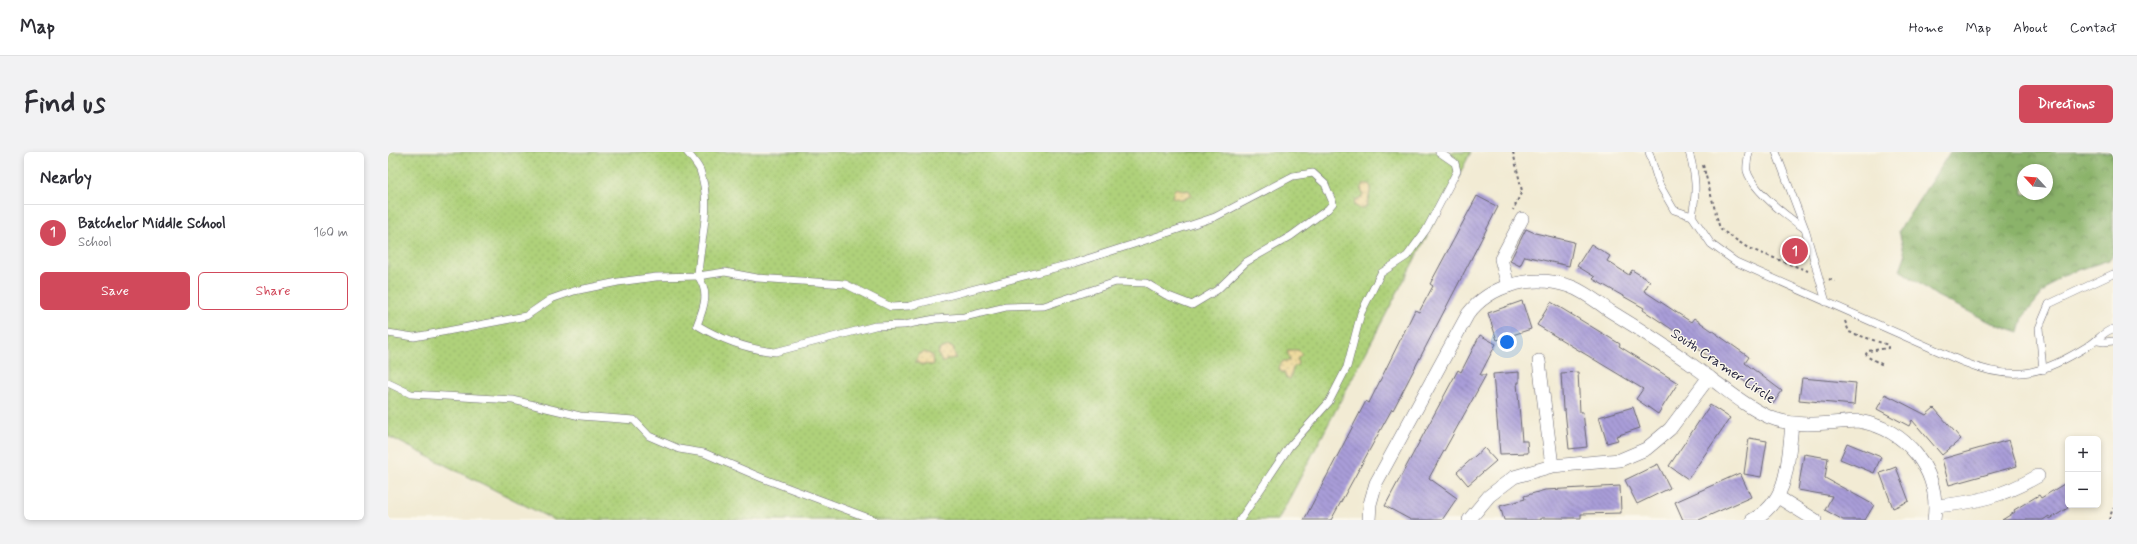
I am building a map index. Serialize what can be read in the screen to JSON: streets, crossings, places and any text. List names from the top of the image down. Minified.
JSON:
{"streets":{"street":["South Cramer Circle"]},"north":"top left","page":{"header":"Map","nav":["Home","Map","About","Contact"],"buttons":["Directions",["Save","Share"]],"title":"Find us","heading":"Nearby","list":[{"mark":"1","name":"Batchelor Middle School","note":"School","value":"160 m"}],"pins":"1","map_buttons":["+","−"]}}
